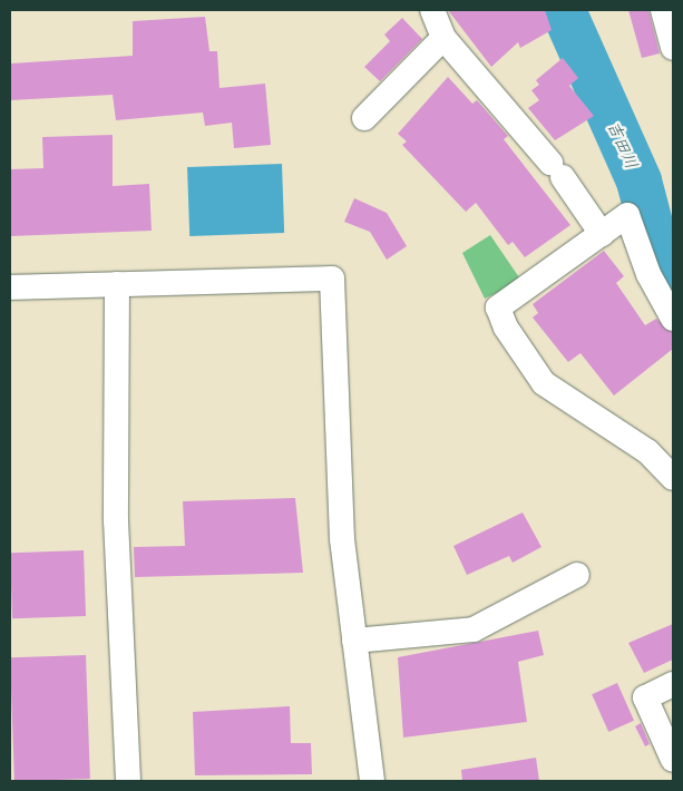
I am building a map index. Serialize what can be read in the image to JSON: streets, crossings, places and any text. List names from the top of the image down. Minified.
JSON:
{"water":["吉田川"]}
